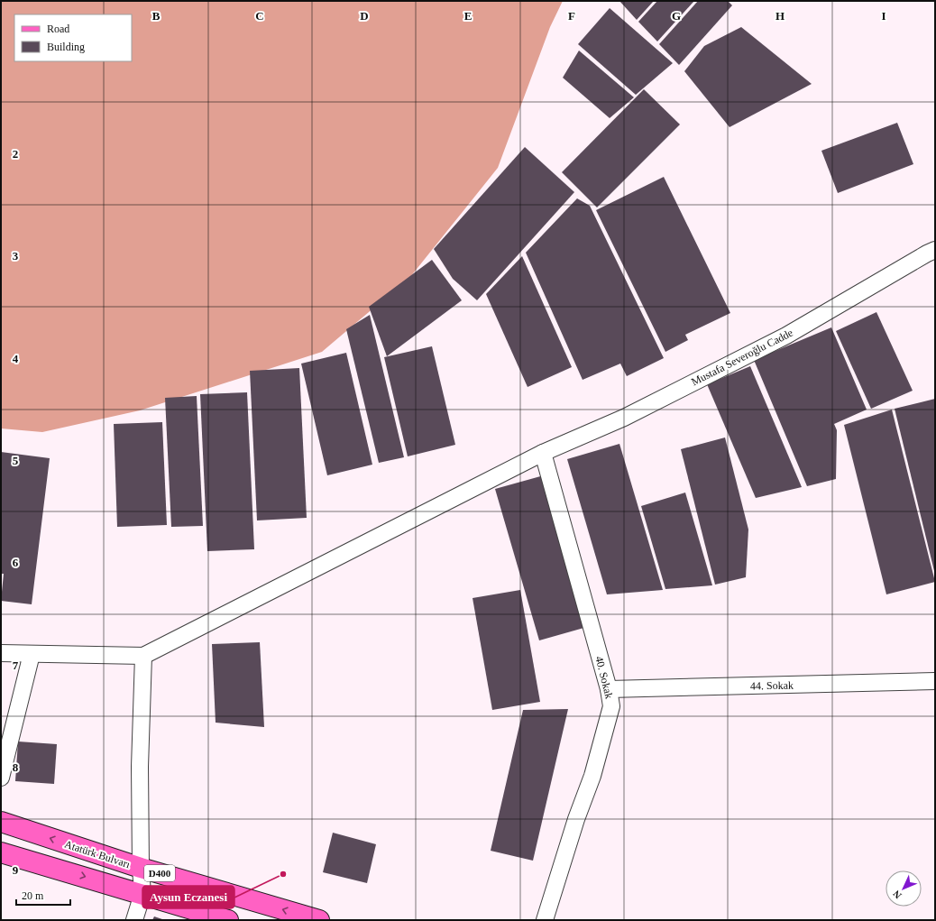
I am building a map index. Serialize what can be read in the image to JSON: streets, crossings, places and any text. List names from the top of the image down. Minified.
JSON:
{"streets":{"main road":["Atatürk Bulvarı","D400"],"street":["Mustafa Severoğlu Cadde","40. Sokak","44. Sokak"]},"crossings":[["Mustafa Severoğlu Cadde","40. Sokak"],["40. Sokak","44. Sokak"]],"places":["Aysun Eczanesi"],"legend":["Road","Building"],"scale_bar":"20 m","north":"bottom left","grid":{"columns":["B","C","D","E","F","G","H","I"],"rows":["2","3","4","5","6","7","8","9"]}}
